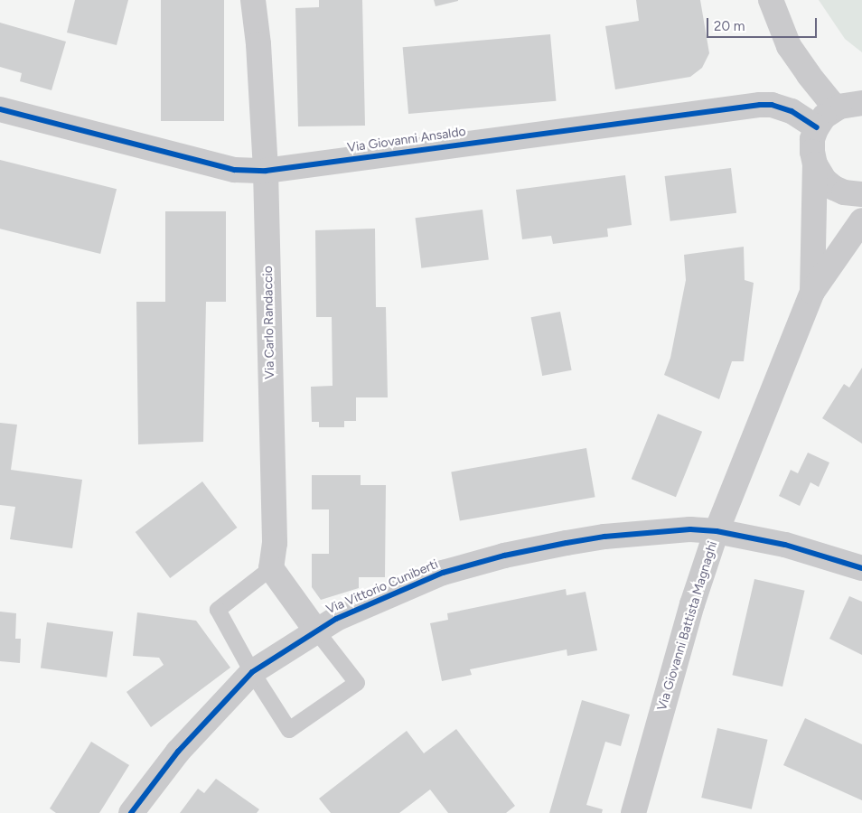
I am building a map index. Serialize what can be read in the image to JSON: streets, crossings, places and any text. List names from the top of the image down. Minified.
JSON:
{"streets":{"street":["Via Giovanni Ansaldo","Via Carlo Randaccio","Via Vittorio Cuniberti","Via Giovanni Battista Magnaghi"]},"crossings":[["Via Giovanni Ansaldo","Via Carlo Randaccio"],["Via Giovanni Ansaldo","Via Giovanni Battista Magnaghi"],["Via Vittorio Cuniberti","Via Giovanni Battista Magnaghi"]],"scale_bar":"20 m"}
